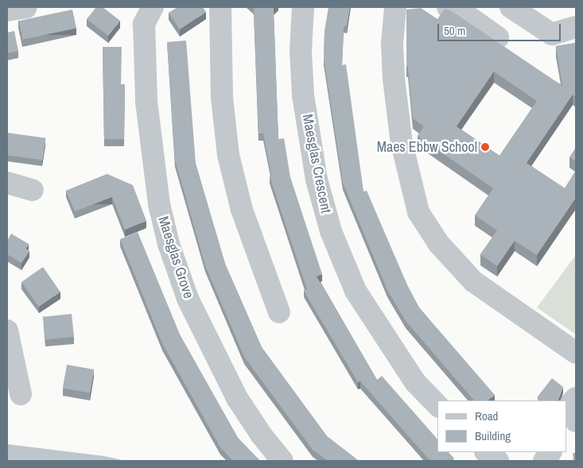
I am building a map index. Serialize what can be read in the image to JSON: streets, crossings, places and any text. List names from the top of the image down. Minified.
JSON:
{"streets":{"street":["Maesglas Crescent","Maesglas Grove"]},"places":["Maes Ebbw School"],"legend":["Road","Building"],"scale_bar":"50 m"}
